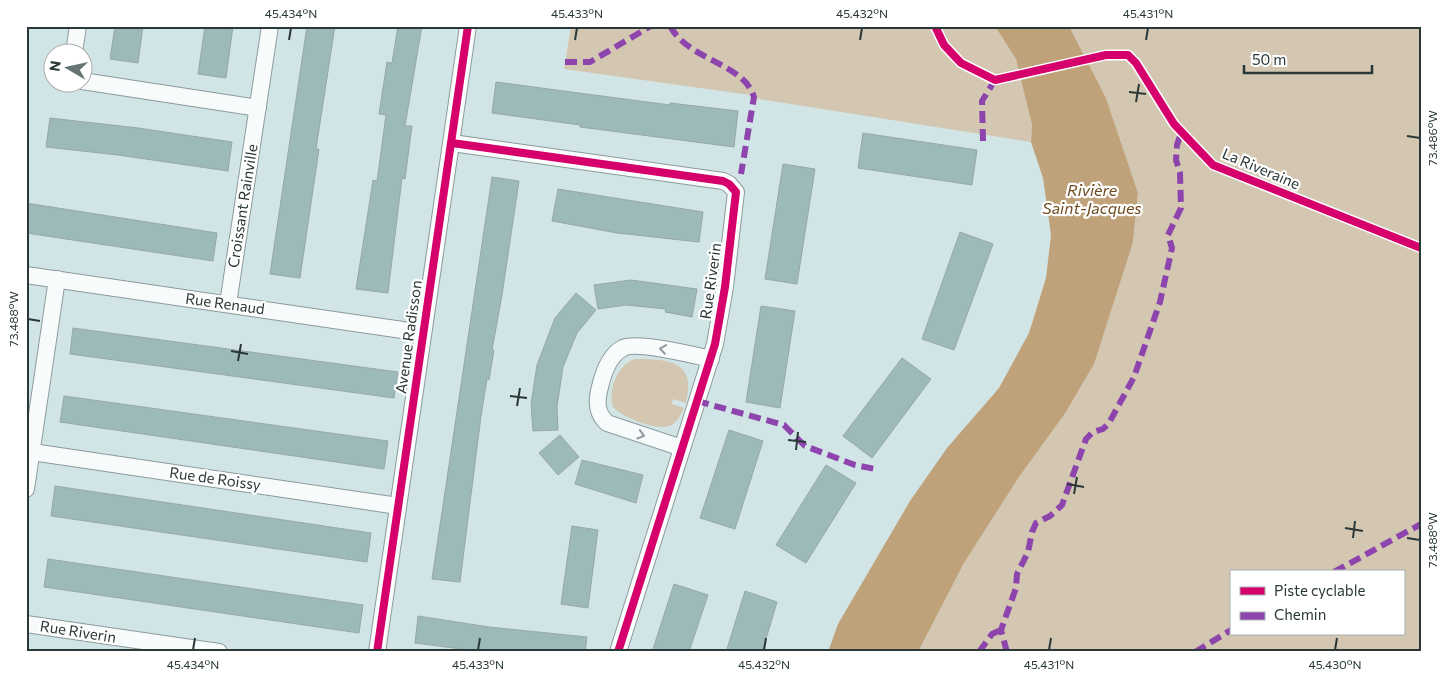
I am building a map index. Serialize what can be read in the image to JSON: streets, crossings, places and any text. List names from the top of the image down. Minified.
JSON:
{"streets":{"street":["Croissant Rainville","Rue Riverin","Rue Renaud","Avenue Radisson","Rue de Roissy"],"cycle path":["La Riveraine"]},"crossings":[["Croissant Rainville","Rue Renaud"],["Rue Riverin","Avenue Radisson"],["Rue Renaud","Avenue Radisson"],["Avenue Radisson","Rue de Roissy"]],"water":["Rivière Saint-Jacques"],"legend":["Piste cyclable","Chemin"],"scale_bar":"50 m","north":"left","coordinates":["45.434°N","45.433°N","45.432°N","45.431°N","73.486°W","73.488°W","45.430°N"]}
